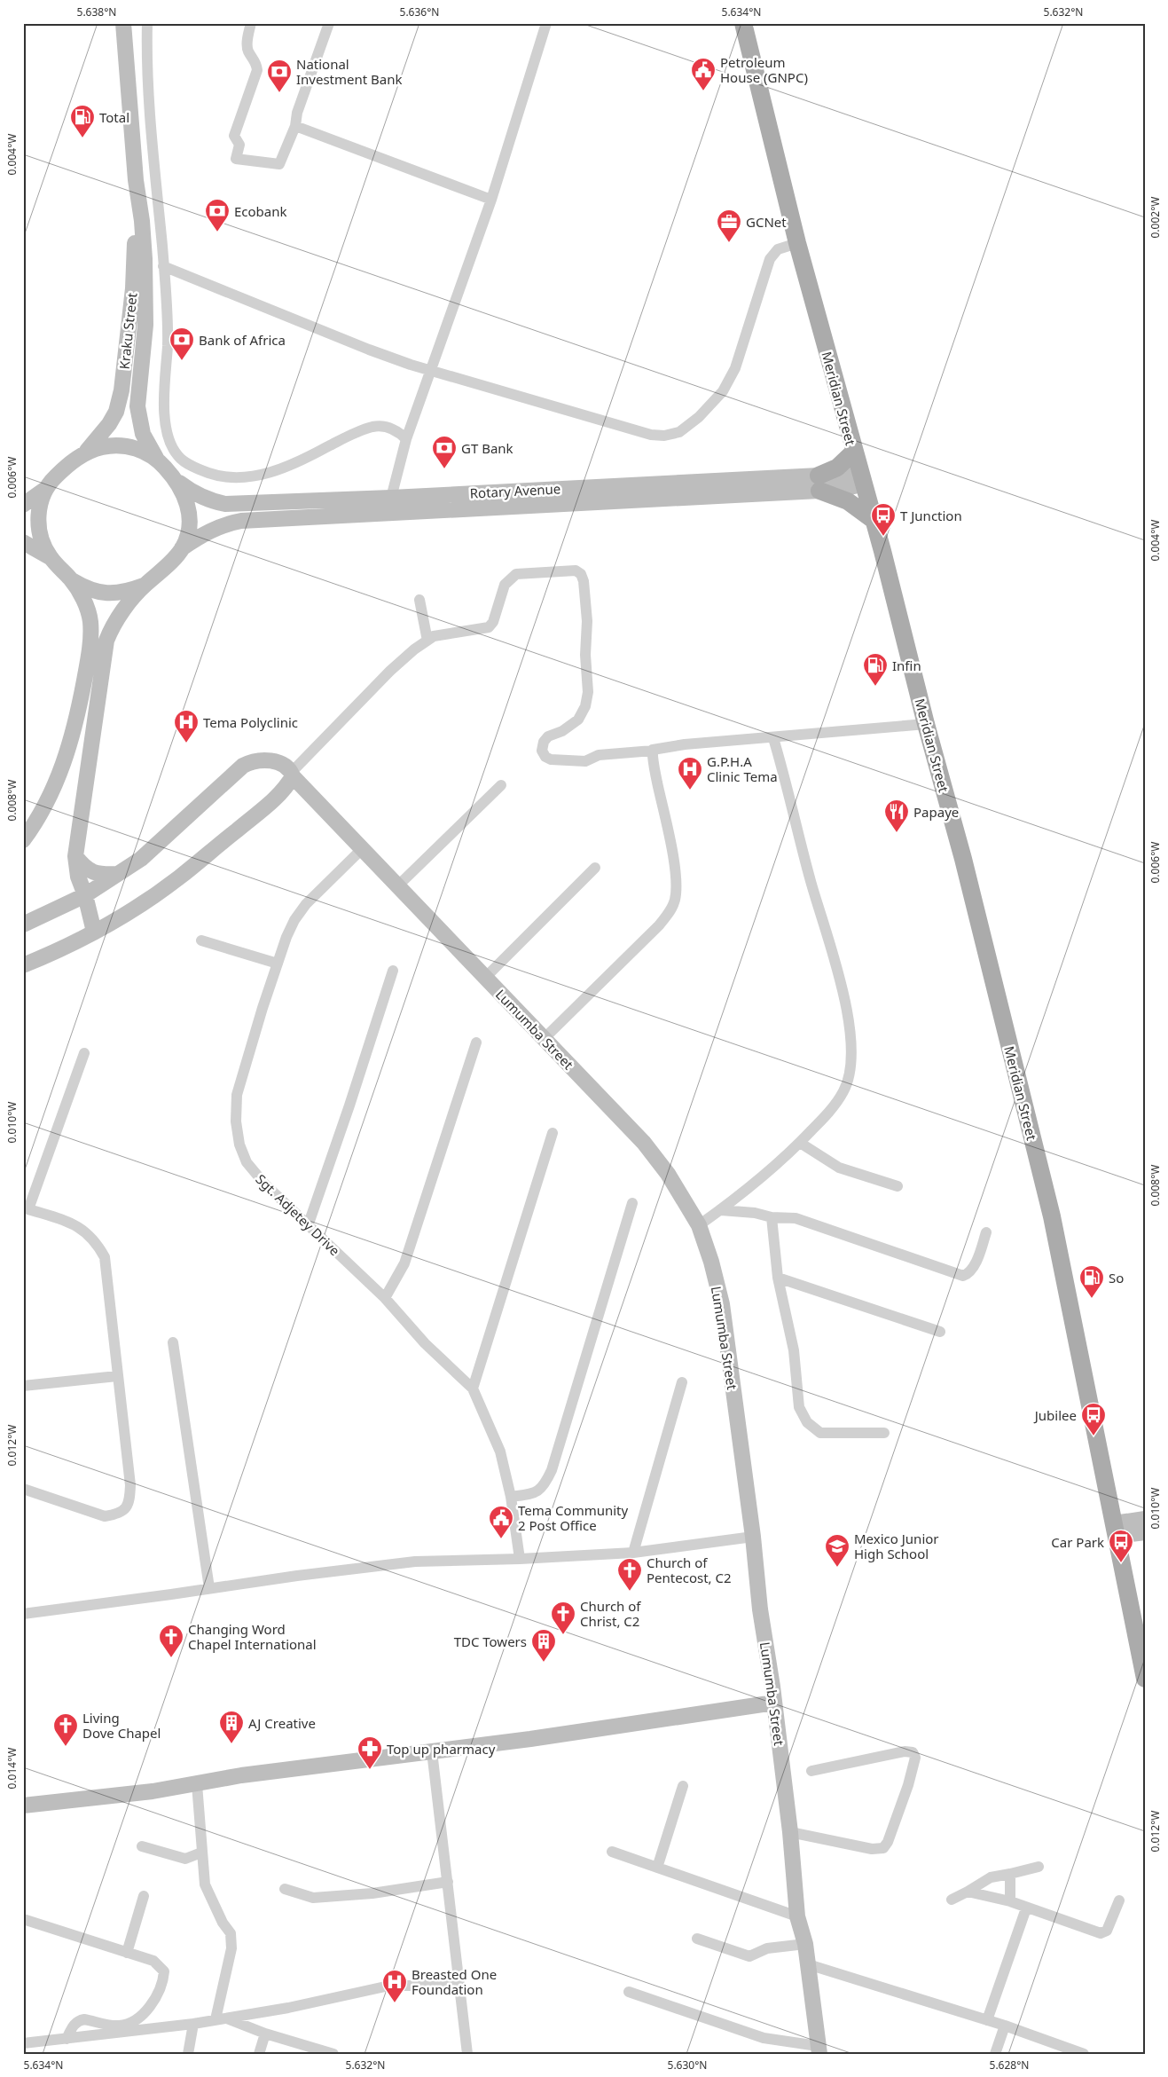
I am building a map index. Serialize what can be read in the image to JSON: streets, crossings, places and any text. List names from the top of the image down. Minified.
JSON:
{"streets":{"main road":["Kraku Street","Meridian Street","Rotary Avenue","Lumumba Street"],"street":["Sgt. Adjetey Drive"]},"crossings":[["Kraku Street","Rotary Avenue"],["Meridian Street","Rotary Avenue"],["Lumumba Street","Sgt. Adjetey Drive"]],"places":{"public building":["Petroleum House (GNPC)","Tema Community 2 Post Office"],"bank":["National Investment Bank","Ecobank","Bank of Africa","GT Bank"],"fuel station":["Total","Infin","So"],"office":["GCNet"],"bus stop":["T Junction","Jubilee","Car Park"],"hospital":["Tema Polyclinic","G.P.H.A Clinic Tema","Breasted One Foundation"],"restaurant":["Papaye"],"school or university":["Mexico Junior High School"],"church":["Church of Pentecost, C2","Church of Christ, C2","Changing Word Chapel International","Living Dove Chapel"],"building":["TDC Towers","AJ Creative"],"pharmacy":["Top up pharmacy"]},"coordinates":["5.638°N","5.636°N","5.634°N","5.632°N","0.004°W","0.002°W","0.006°W","0.008°W","0.010°W","0.012°W","0.014°W","5.630°N","5.628°N"]}
